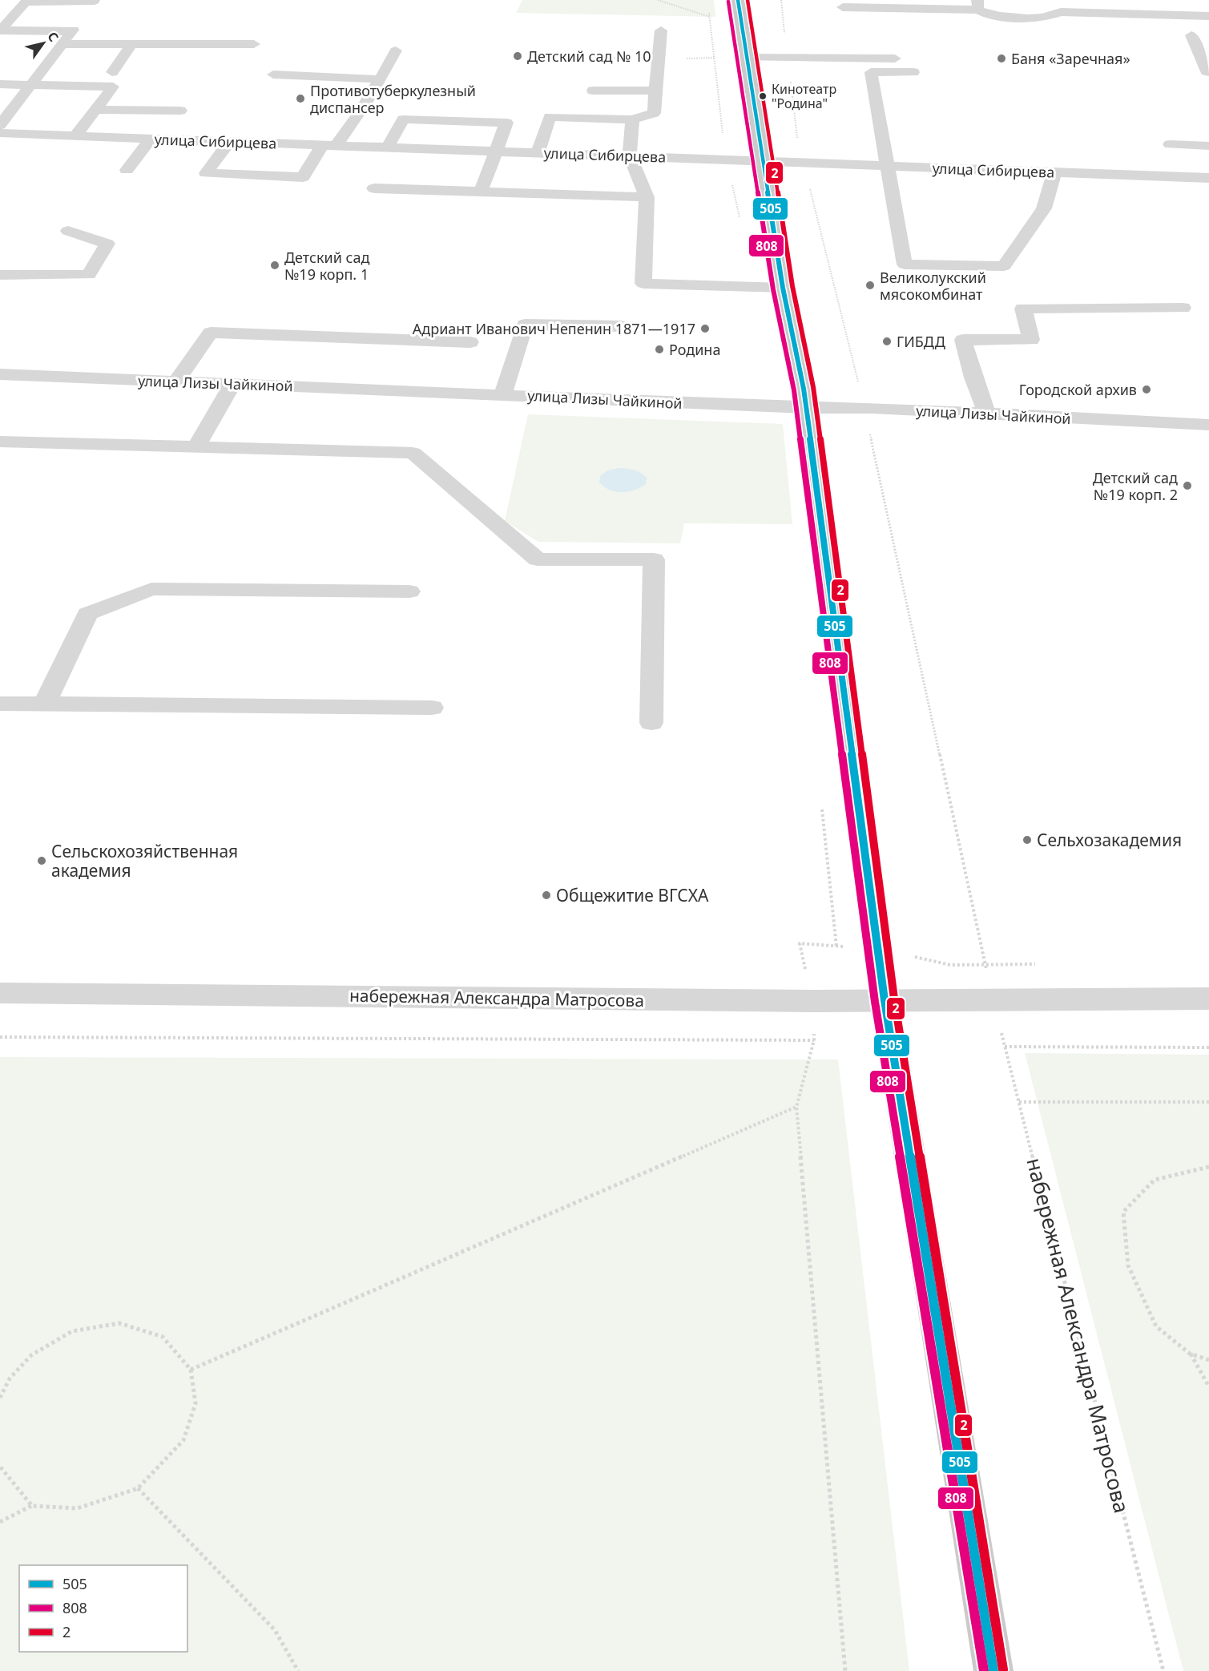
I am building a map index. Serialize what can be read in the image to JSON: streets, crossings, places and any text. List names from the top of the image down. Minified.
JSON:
{"streets":{"street":["улица Сибирцева","улица Лизы Чайкиной","набережная Александра Матросова"]},"places":["Детский сад № 10","Баня «Заречная»","Кинотеатр \"Родина\"","Противотуберкулезный диспансер","Детский сад №19 корп. 1","Великолукский мясокомбинат","Адриант Иванович Непенин 1871—1917","ГИБДД","Родина","Городской архив","Детский сад №19 корп. 2","Сельхозакадемия","Сельскохозяйственная академия","Общежитие ВГСХА"],"lines":["transit line 505","transit line 2","transit line 808"],"legend":["505","808","2"],"north":"top right"}
